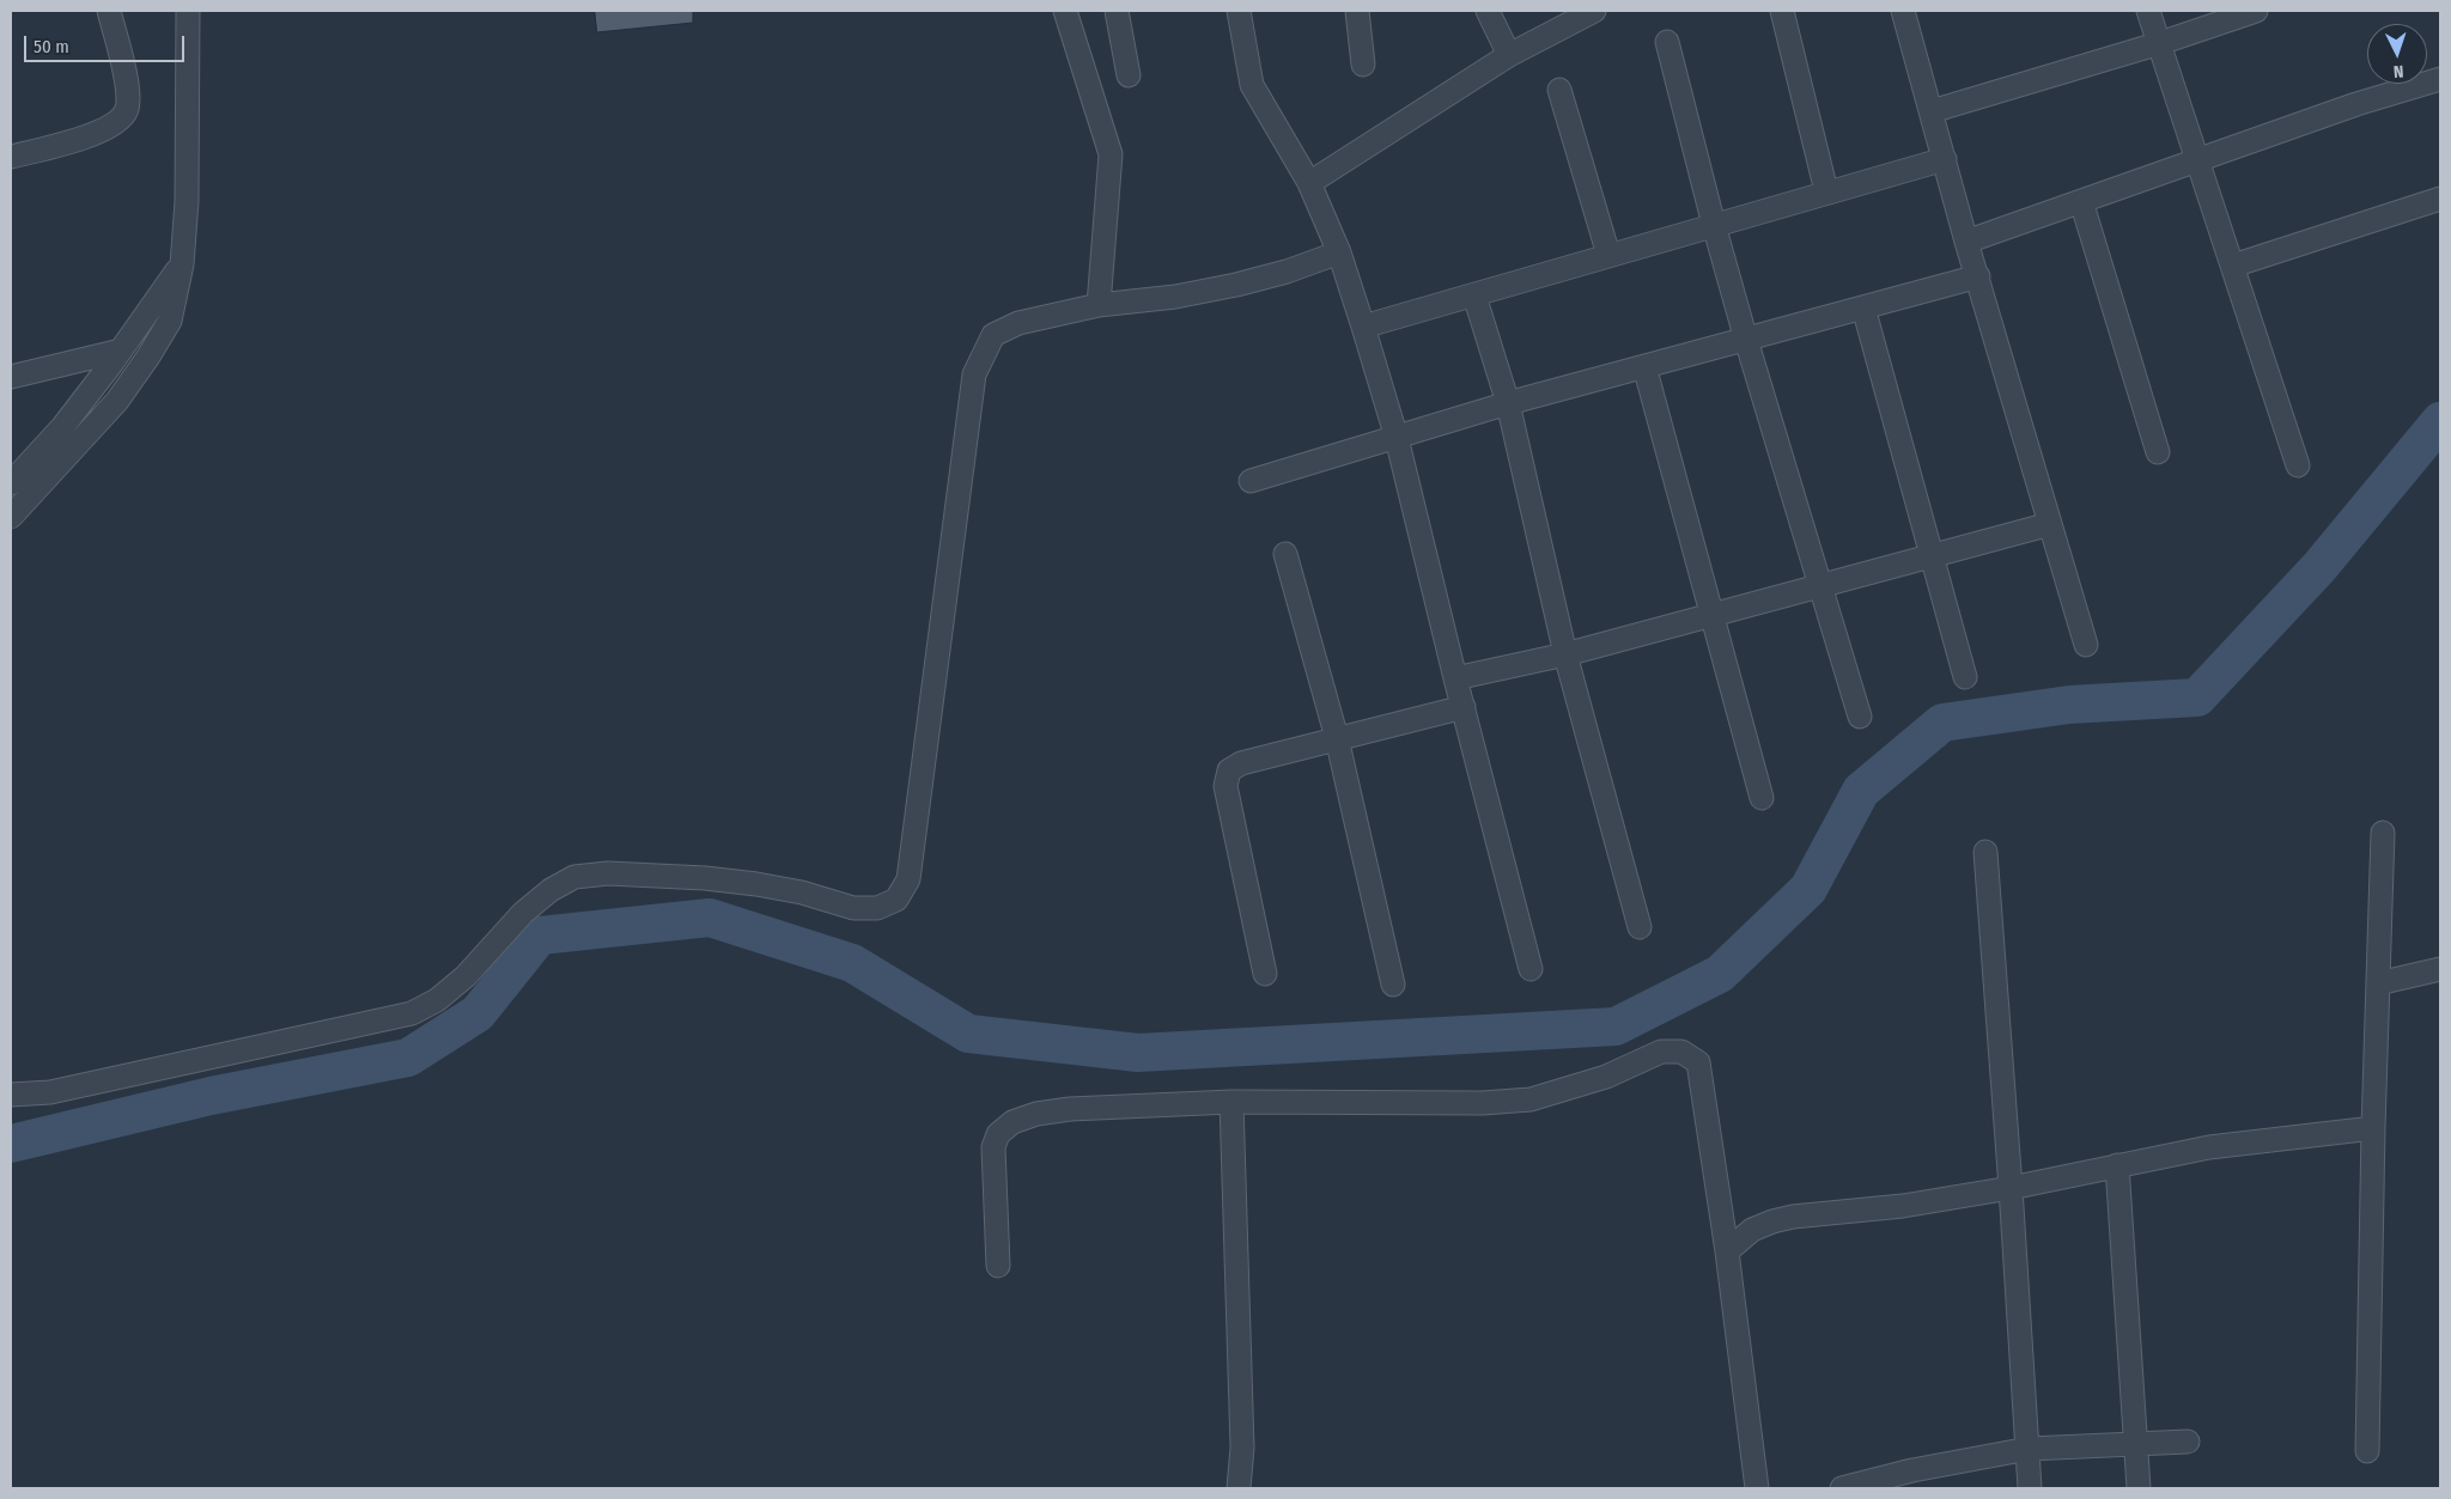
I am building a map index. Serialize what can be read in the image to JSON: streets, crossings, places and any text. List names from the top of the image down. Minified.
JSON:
{"scale_bar":"50 m","north":"bottom"}
